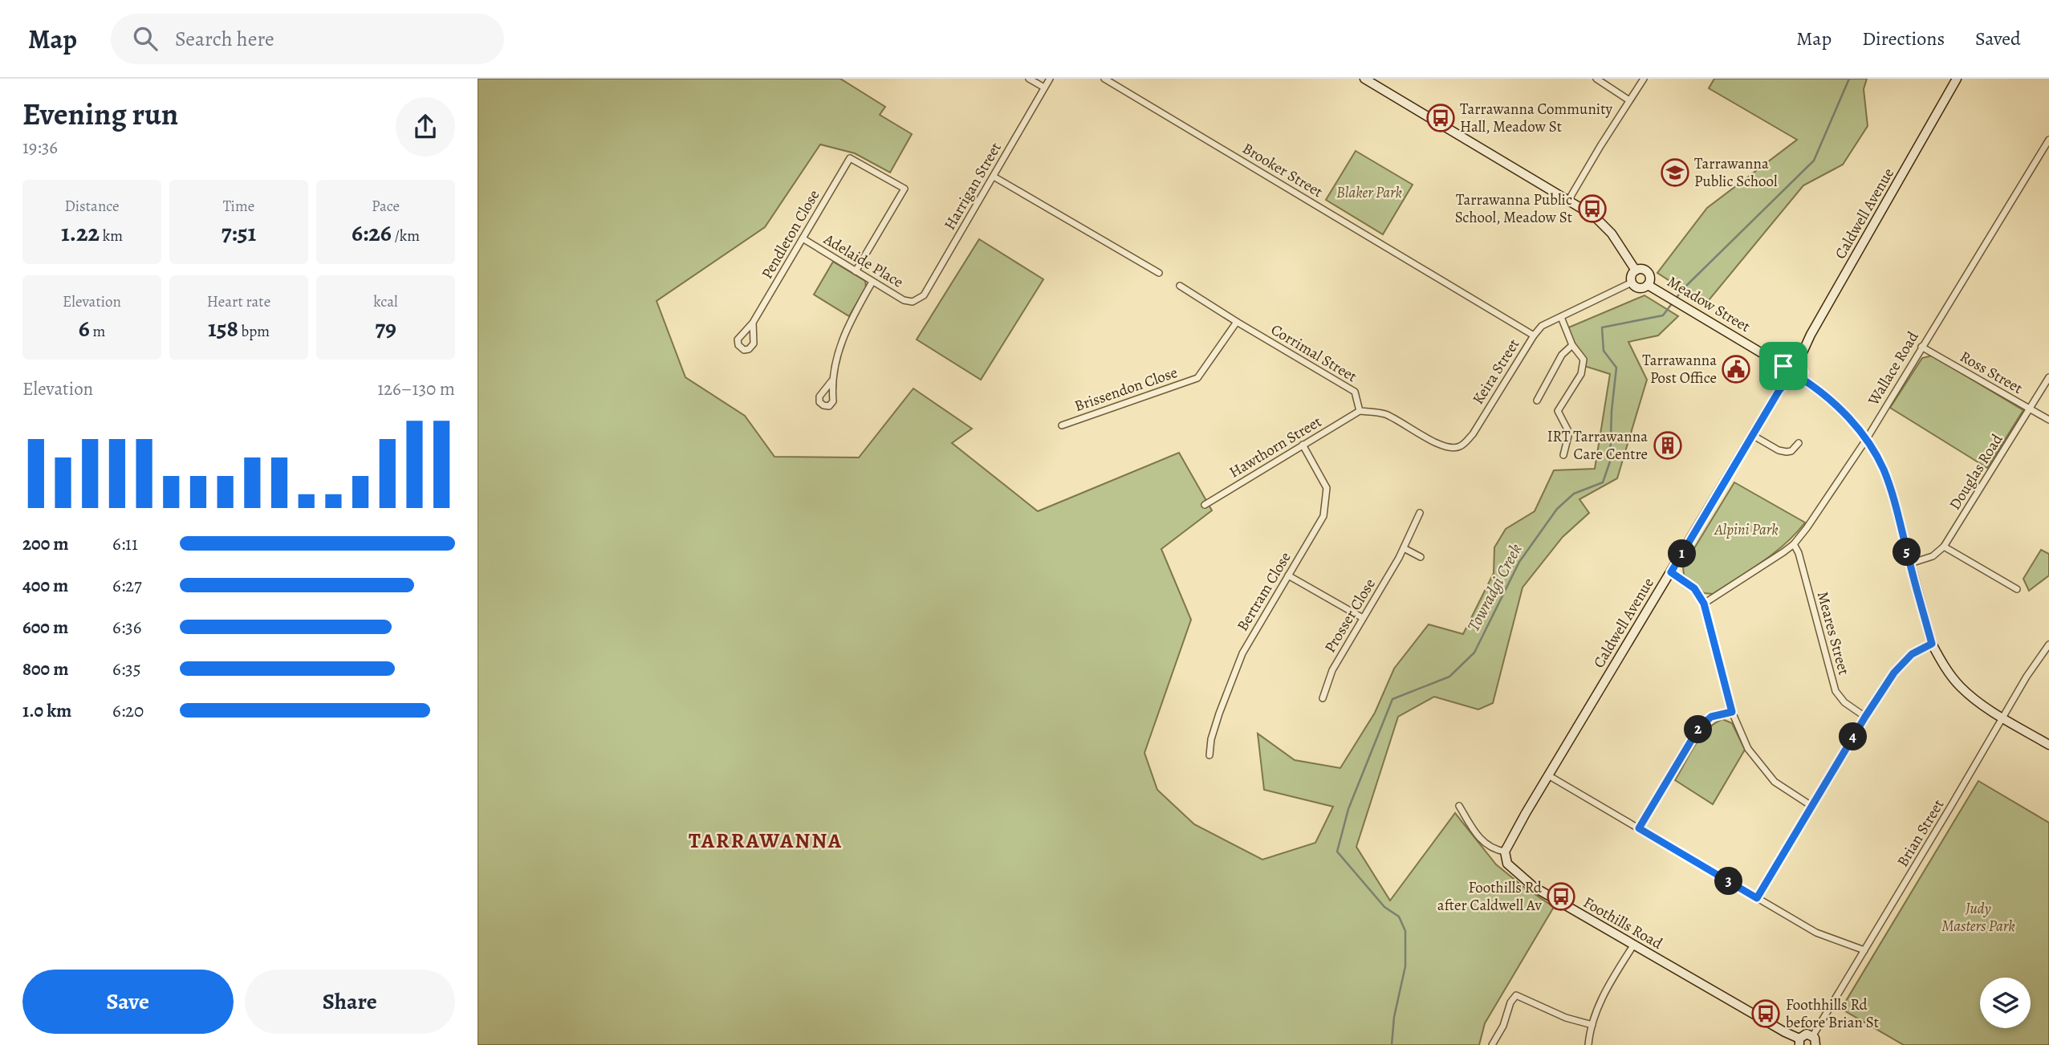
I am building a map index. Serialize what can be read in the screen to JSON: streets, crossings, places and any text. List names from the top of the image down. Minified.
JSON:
{"streets":{"main road":["Caldwell Avenue","Meadow Street","Foothills Road"],"street":["Brooker Street","Harrigan Street","Pendleton Close","Adelaide Place","Corrimal Street","Wallace Road","Keira Street","Ross Street","Brissendon Close","Hawthorn Street","Douglas Road","Bertram Close","Prosser Close","Meares Street","Brian Street"]},"crossings":[["Brooker Street","Keira Street"],["Harrigan Street","Adelaide Place"],["Caldwell Avenue","Meadow Street"],["Caldwell Avenue","Foothills Road"],["Pendleton Close","Adelaide Place"],["Meadow Street","Keira Street"],["Corrimal Street","Keira Street"],["Corrimal Street","Brissendon Close"],["Corrimal Street","Hawthorn Street"],["Wallace Road","Ross Street"],["Wallace Road","Meares Street"],["Keira Street","Hawthorn Street"],["Ross Street","Douglas Road"],["Hawthorn Street","Bertram Close"]],"districts":["TARRAWANNA"],"water":["Towradgi Creek"],"parks":["Blaker Park","Alpini Park","Judy Masters Park"],"places":{"bus stop":["Tarrawanna Community Hall, Meadow St","Tarrawanna Public School, Meadow St","Foothills Rd after Caldwell Av","Foothhills Rd before Brian St"],"school or university":["Tarrawanna Public School"],"public building":["Tarrawanna Post Office"],"building":["IRT Tarrawanna Care Centre"]},"page":{"header":"Map","search":"Search here","nav":["Map","Directions","Saved"],"heading":["Evening run","19:36"],"stats":[["Distance","1.22 km"],["Time","7:51"],["Pace","6:26 /km"],["Elevation","6 m"],["Heart rate","158 bpm"],["kcal","79"]],"chart":["Elevation","126–130 m"],"list":[{"name":"200 m","note":"6:11"},{"name":"400 m","note":"6:27"},{"name":"600 m","note":"6:36"},{"name":"800 m","note":"6:35"},{"name":"1.0 km","note":"6:20"}],"pins":["5","1","2","4","3"],"buttons":["Save","Share"]}}
